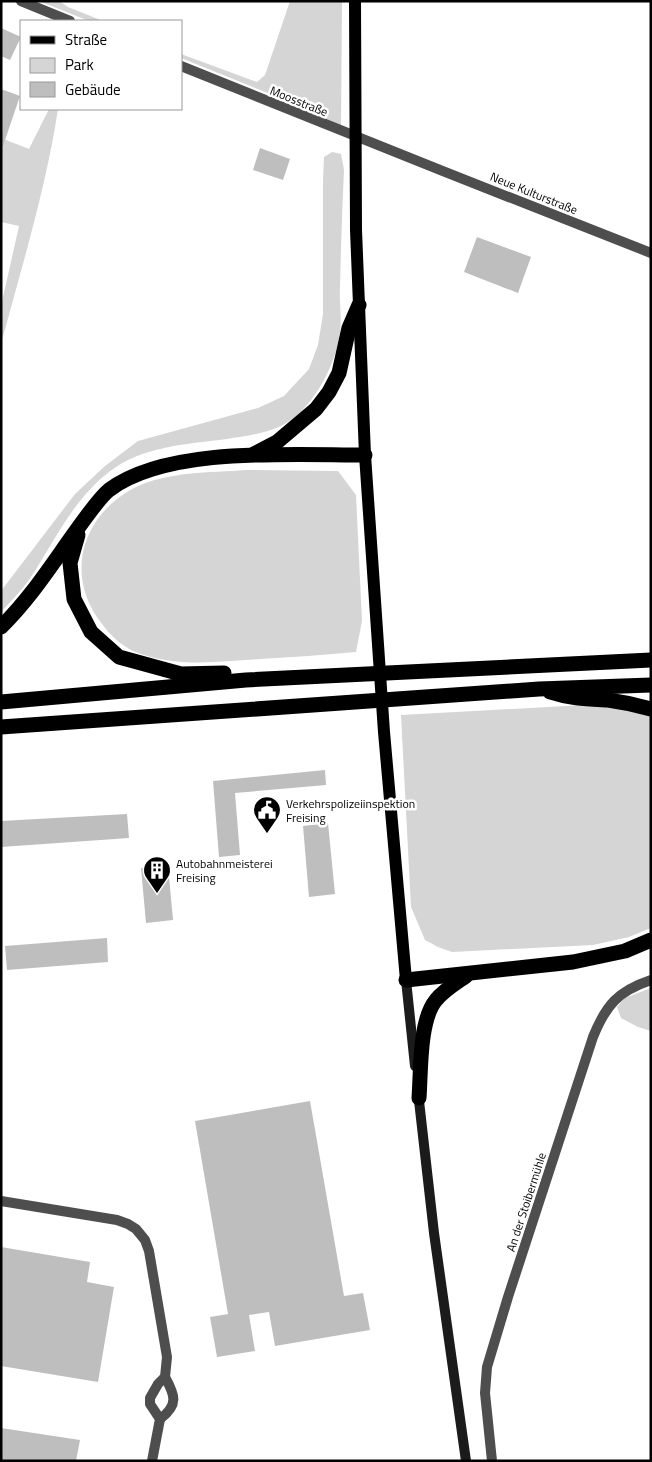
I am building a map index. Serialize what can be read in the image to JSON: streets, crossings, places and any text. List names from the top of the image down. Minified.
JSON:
{"streets":{"street":["Moosstraße","Neue Kulturstraße","An der Stoibermühle"]},"crossings":[["Moosstraße","Neue Kulturstraße"]],"places":{"public building":["Verkehrspolizeiinspektion Freising"],"building":["Autobahnmeisterei Freising"]},"legend":["Straße","Park","Gebäude"]}
